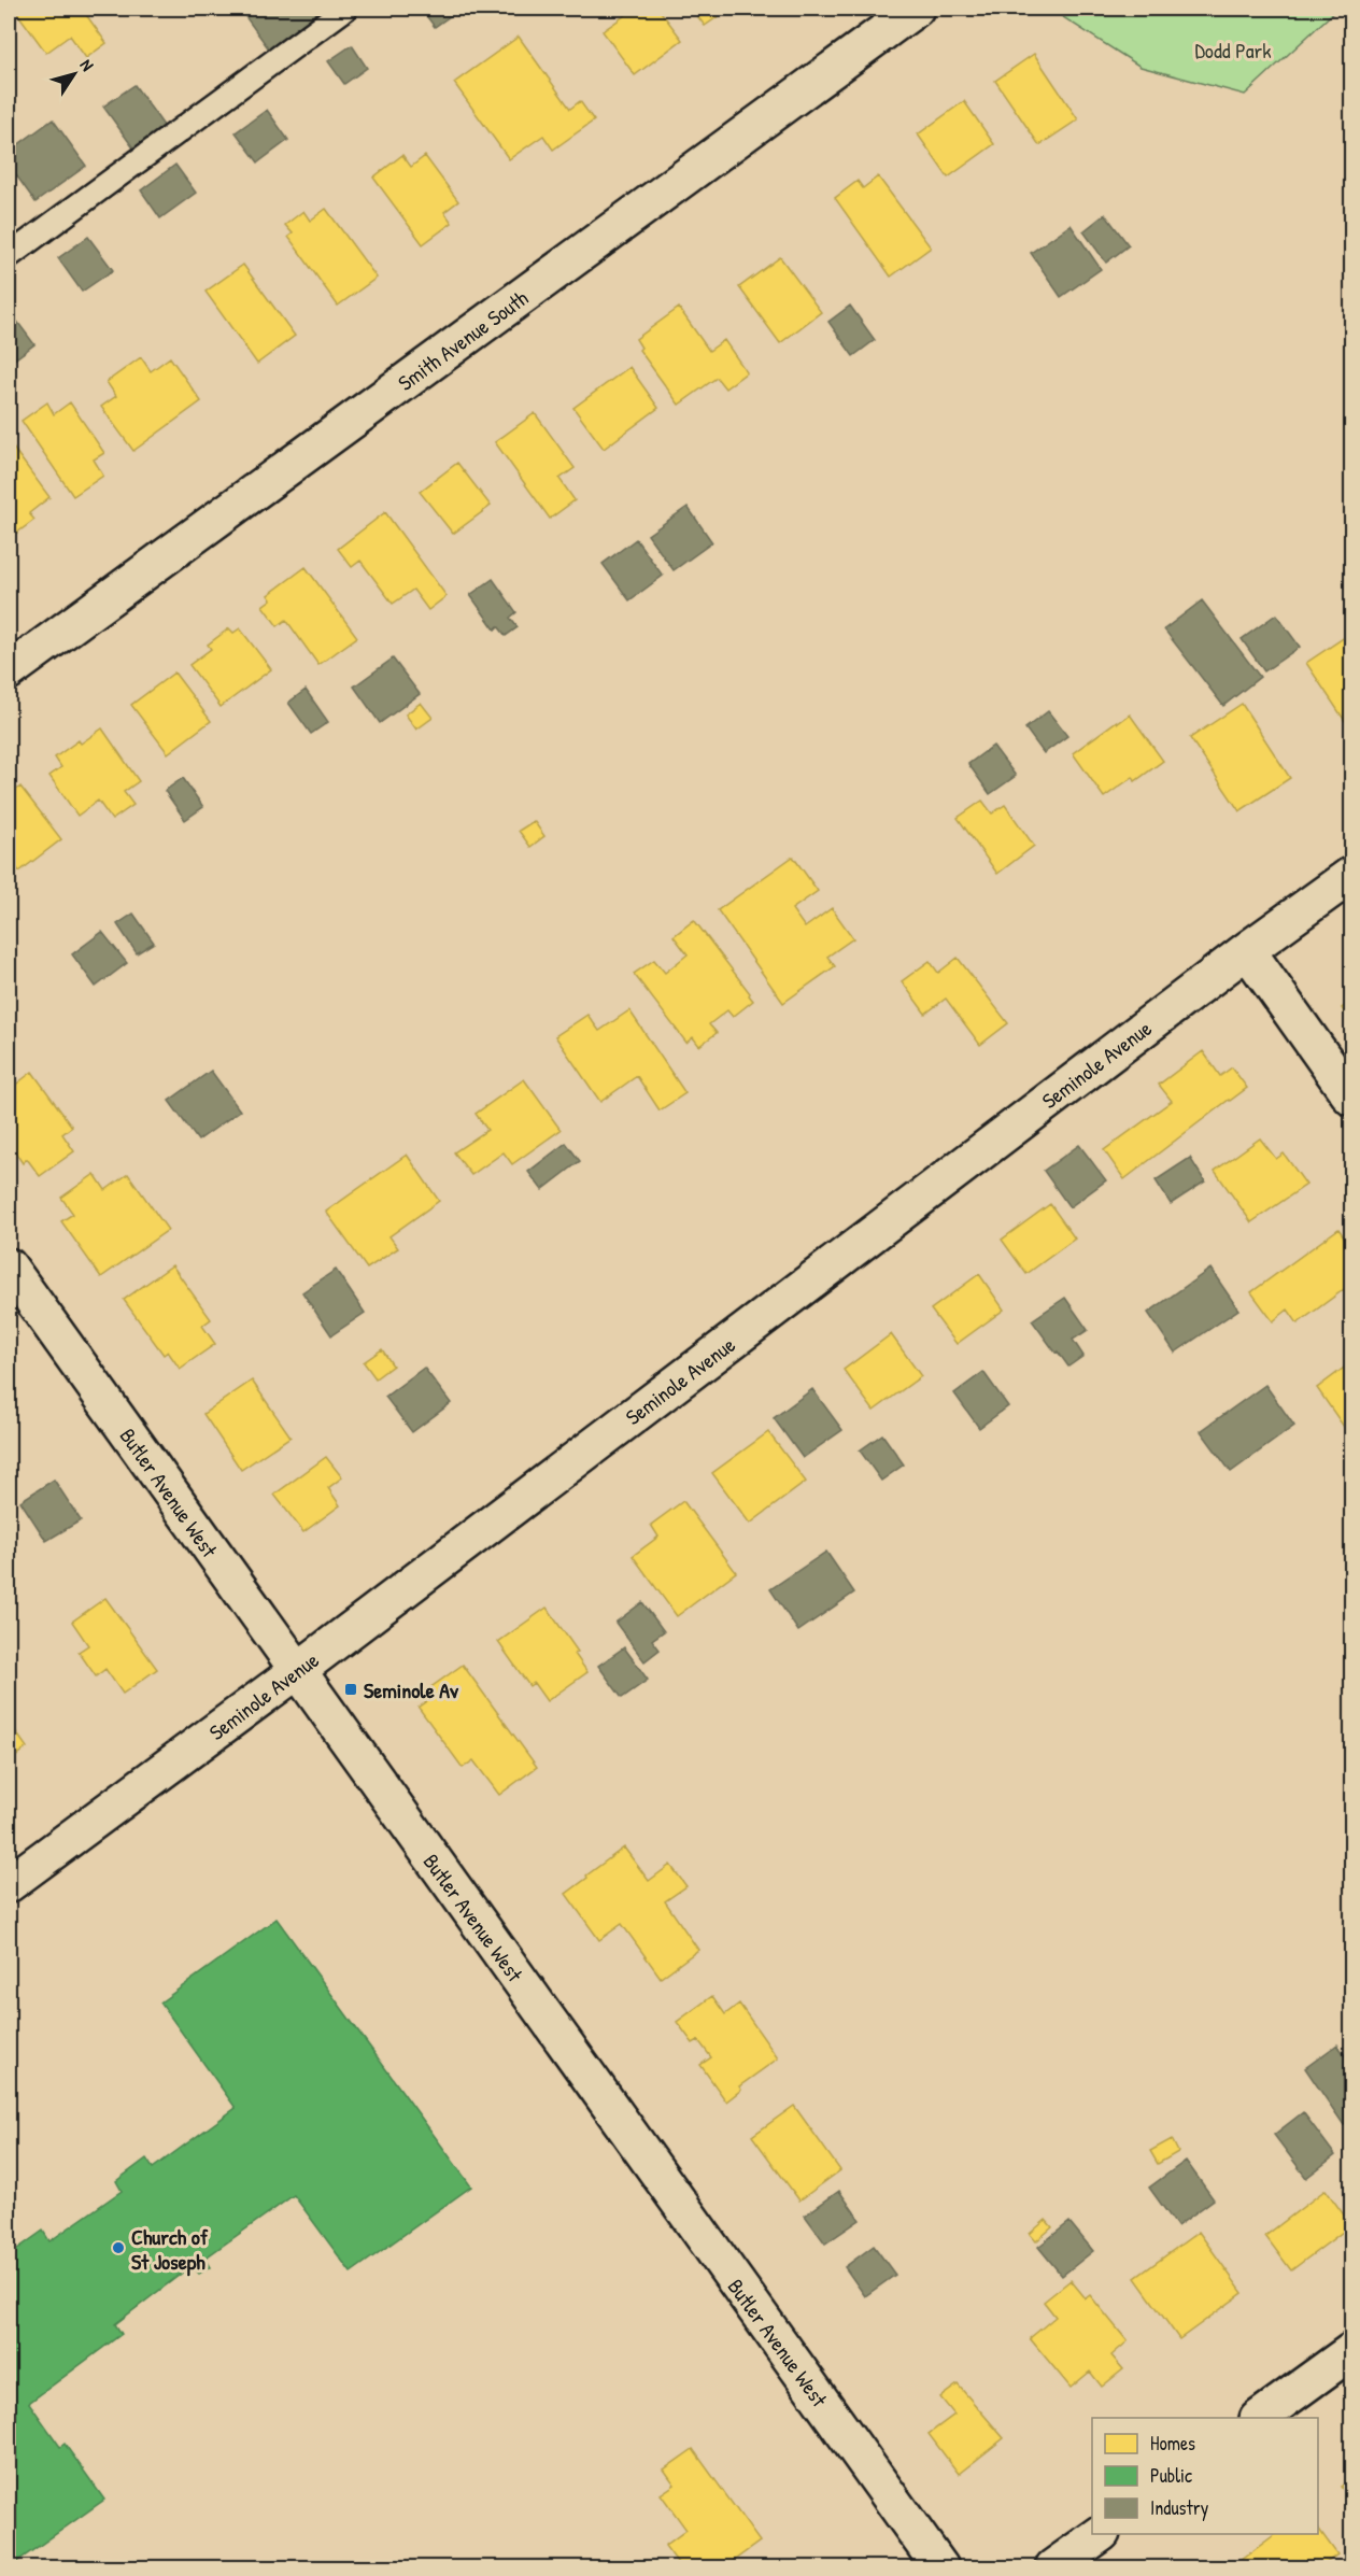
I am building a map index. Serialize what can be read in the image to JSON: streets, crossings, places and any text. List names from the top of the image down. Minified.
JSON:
{"streets":{"street":["Smith Avenue South","Seminole Avenue","Butler Avenue West"]},"crossings":[["Seminole Avenue","Butler Avenue West"]],"parks":["Dodd Park"],"places":{"transit":["Seminole Av"],"other":["Church of St Joseph"]},"legend":["Homes","Public","Industry"],"north":"top right"}
